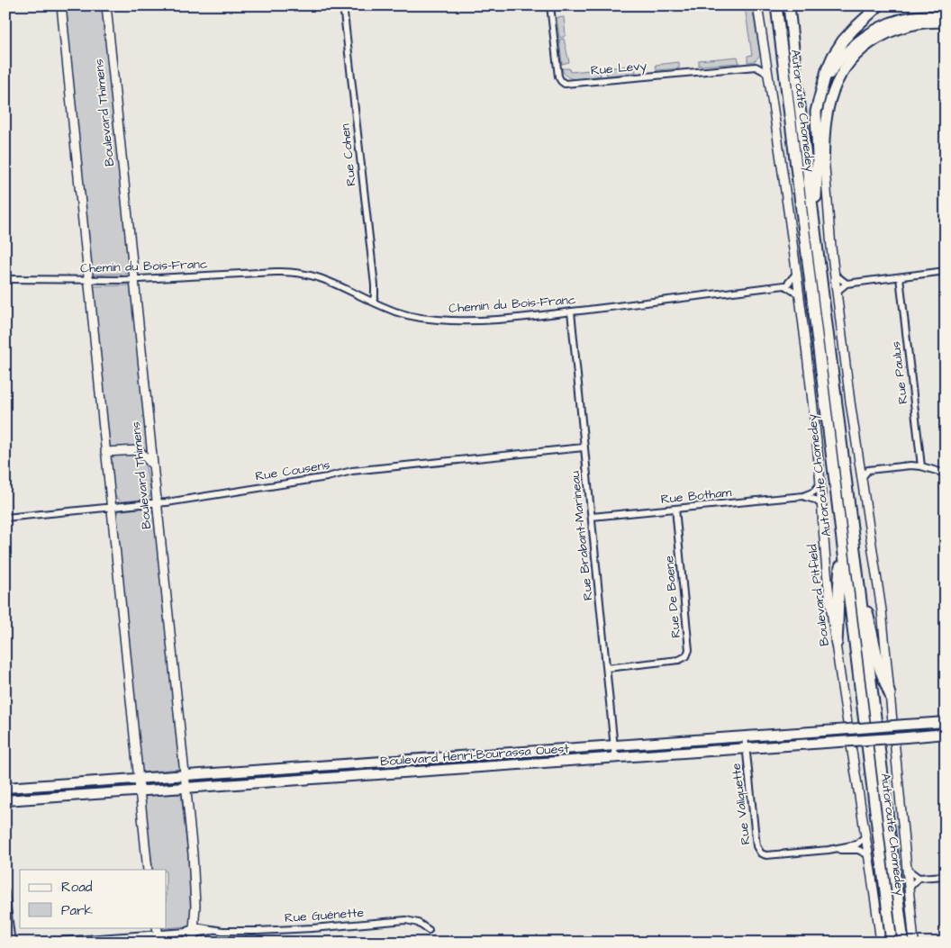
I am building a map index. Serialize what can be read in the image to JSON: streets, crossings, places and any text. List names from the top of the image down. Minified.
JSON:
{"streets":{"highway":["Autoroute Chomedey"],"main road":["Boulevard Henri-Bourassa Ouest"],"street":["Rue Levy","Boulevard Thimens","Rue Cohen","Chemin du Bois-Franc","Rue Paulus","Rue Cousens","Rue Botham","Rue Brabant-Marineau","Boulevard Pitfield","Rue De Baene","Rue Valiquette","Rue Guénette"]},"crossings":[["Boulevard Thimens","Chemin du Bois-Franc"],["Boulevard Thimens","Rue Cousens"],["Boulevard Thimens","Boulevard Henri-Bourassa Ouest"],["Boulevard Thimens","Rue Guénette"],["Rue Cohen","Chemin du Bois-Franc"],["Chemin du Bois-Franc","Rue Brabant-Marineau"],["Rue Cousens","Rue Brabant-Marineau"],["Rue Botham","Rue Brabant-Marineau"],["Rue Botham","Boulevard Pitfield"],["Rue Botham","Rue De Baene"],["Rue Brabant-Marineau","Rue De Baene"],["Rue Brabant-Marineau","Boulevard Henri-Bourassa Ouest"],["Boulevard Pitfield","Rue Valiquette"],["Boulevard Henri-Bourassa Ouest","Rue Valiquette"]],"legend":["Road","Park"]}
